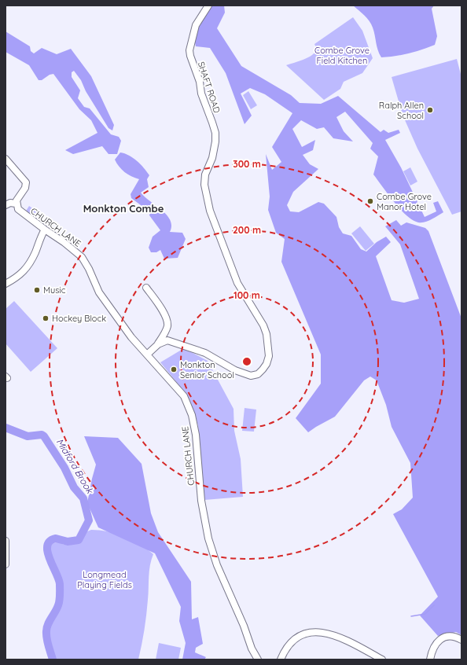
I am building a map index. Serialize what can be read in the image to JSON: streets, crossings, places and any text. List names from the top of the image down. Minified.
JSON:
{"streets":{"street":["SHAFT ROAD","CHURCH LANE"]},"districts":["Monkton Combe"],"water":["Midford Brook"],"parks":["Combe Grove Field Kitchen","Longmead Playing Fields"],"places":["Ralph Allen School","Combe Grove Manor Hotel","Music","Hockey Block","Monkton Senior School"],"rings":["300 m","200 m","100 m"]}
